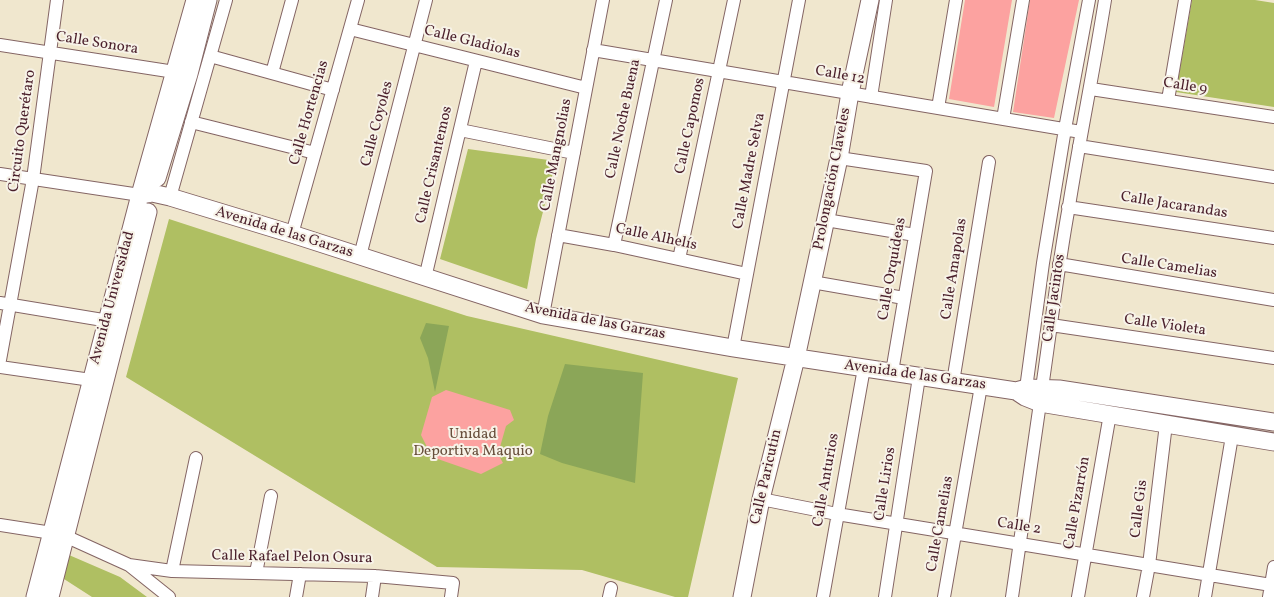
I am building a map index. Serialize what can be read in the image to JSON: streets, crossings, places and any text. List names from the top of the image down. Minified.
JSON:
{"streets":{"street":["Calle Gladiolas","Calle Sonora","Calle 12","Calle 9","Calle Hortencias","Calle Noche Buena","Calle Coyoles","Calle Capomos","Circuito Querétaro","Calle Mangnolias","Calle Crisantemos","Calle Madre Selva","Prolongación Claveles","Calle Jacarandas","Avenida de las Garzas","Calle Alhelís","Calle Camelias","Calle Orquídeas","Calle Amapolas","Avenida Universidad","Calle Jacintos","Calle Violeta","Calle Paricutin","Calle Anturios","Calle Lirios","Calle Pizarrón","Calle Gis","Calle 2","Calle Rafael Pelon Osura"]},"crossings":[["Calle Gladiolas","Calle Hortencias"],["Calle Gladiolas","Calle Coyoles"],["Calle Gladiolas","Calle Mangnolias"],["Calle Gladiolas","Calle Crisantemos"],["Calle Sonora","Circuito Querétaro"],["Calle Sonora","Avenida Universidad"],["Calle 12","Calle Noche Buena"],["Calle 12","Calle Capomos"],["Calle 12","Calle Mangnolias"],["Calle 12","Calle Madre Selva"],["Calle 12","Prolongación Claveles"],["Calle 12","Calle Jacintos"],["Calle 9","Calle Jacintos"],["Calle Hortencias","Avenida de las Garzas"],["Calle Noche Buena","Calle Alhelís"],["Calle Coyoles","Avenida de las Garzas"],["Calle Capomos","Calle Alhelís"],["Calle Mangnolias","Avenida de las Garzas"],["Calle Mangnolias","Calle Alhelís"],["Calle Crisantemos","Avenida de las Garzas"],["Calle Madre Selva","Avenida de las Garzas"],["Calle Madre Selva","Calle Alhelís"],["Prolongación Claveles","Avenida de las Garzas"],["Prolongación Claveles","Calle Orquídeas"],["Prolongación Claveles","Calle Paricutin"],["Calle Jacarandas","Calle Jacintos"],["Avenida de las Garzas","Calle Camelias"],["Avenida de las Garzas","Calle Orquídeas"],["Avenida de las Garzas","Calle Amapolas"],["Avenida de las Garzas","Avenida Universidad"],["Avenida de las Garzas","Calle Jacintos"],["Avenida de las Garzas","Calle Paricutin"],["Avenida de las Garzas","Calle Anturios"],["Avenida de las Garzas","Calle Lirios"],["Avenida de las Garzas","Calle Pizarrón"],["Avenida de las Garzas","Calle Gis"],["Calle Camelias","Calle Jacintos"],["Calle Camelias","Calle 2"],["Calle Jacintos","Calle Violeta"],["Calle Jacintos","Calle 2"],["Calle Paricutin","Calle 2"],["Calle Anturios","Calle 2"],["Calle Lirios","Calle 2"],["Calle Pizarrón","Calle 2"],["Calle Gis","Calle 2"]],"parks":["Unidad Deportiva Maquio"]}
